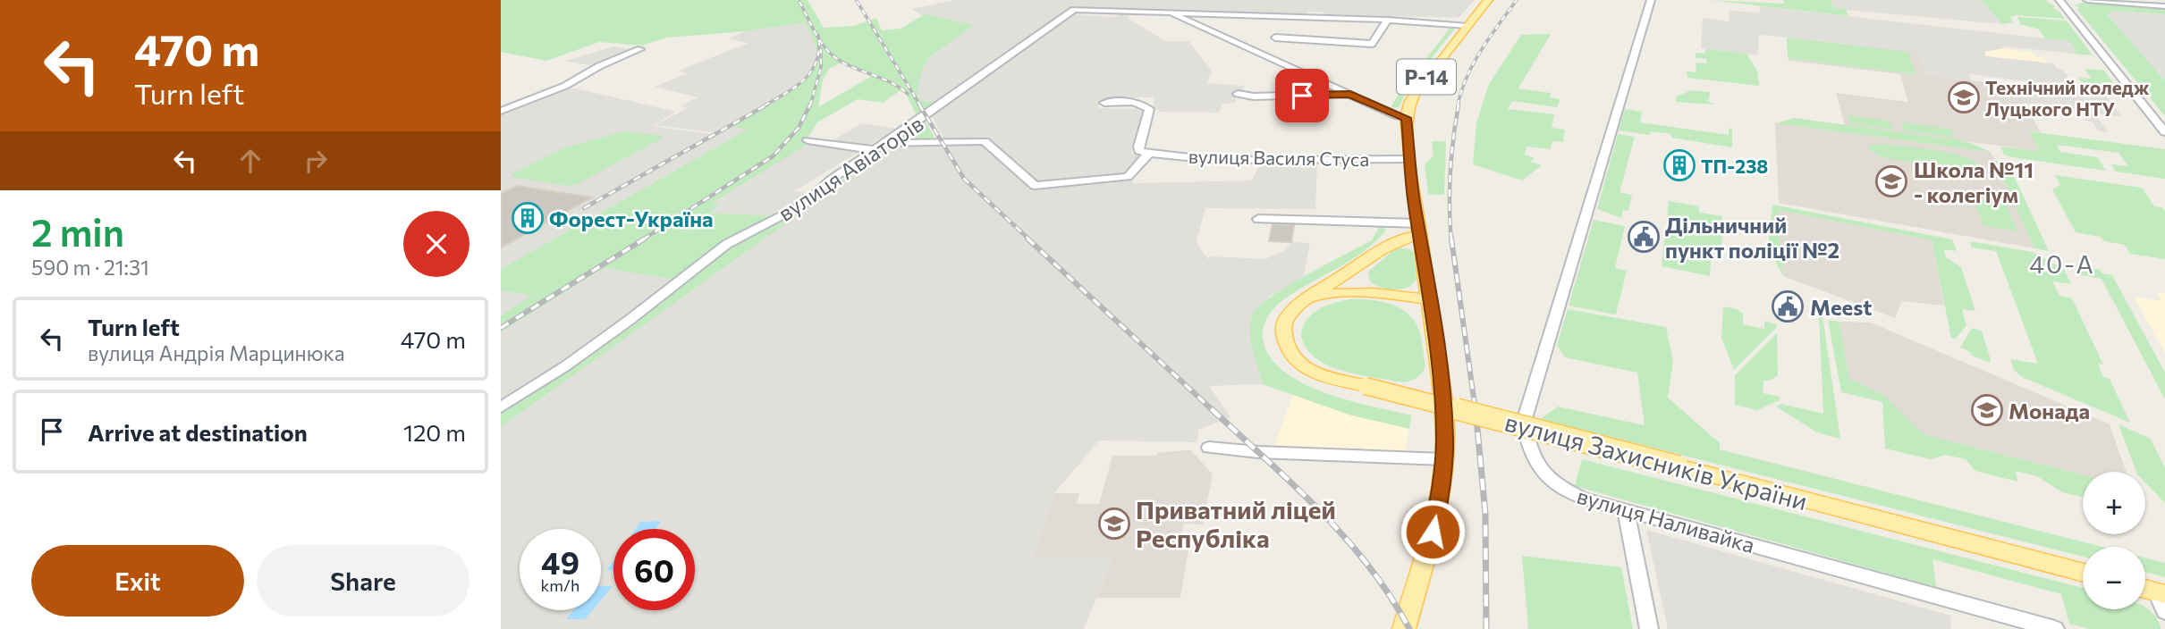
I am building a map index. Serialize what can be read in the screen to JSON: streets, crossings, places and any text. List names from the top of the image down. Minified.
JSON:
{"streets":{"main road":["Р-14","вулиця Захисників України"],"street":["вулиця Василя Стуса","вулиця Авіаторів","вулиця Наливайка"]},"crossings":[["Р-14","вулиця Василя Стуса"]],"districts":["40-А"],"places":{"school or university":["Технічний коледж Луцького НТУ","Школа №11 - колегіум","Монада","Приватний ліцей Республіка"],"building":["ТП-238","Форест-Україна"],"public building":["Дільничний пункт поліції №2","Meest"]},"page":{"turn":["470 m","Turn left"],"heading":["2 min","590 m · 21:31"],"list":[{"name":"Turn left","note":"вулиця Андрія Марцинюка","value":"470 m"},{"name":"Arrive at destination","value":"120 m"}],"map_buttons":["+","−"],"speed":"49 km/h","limit":"60","buttons":["Exit","Share"]}}
